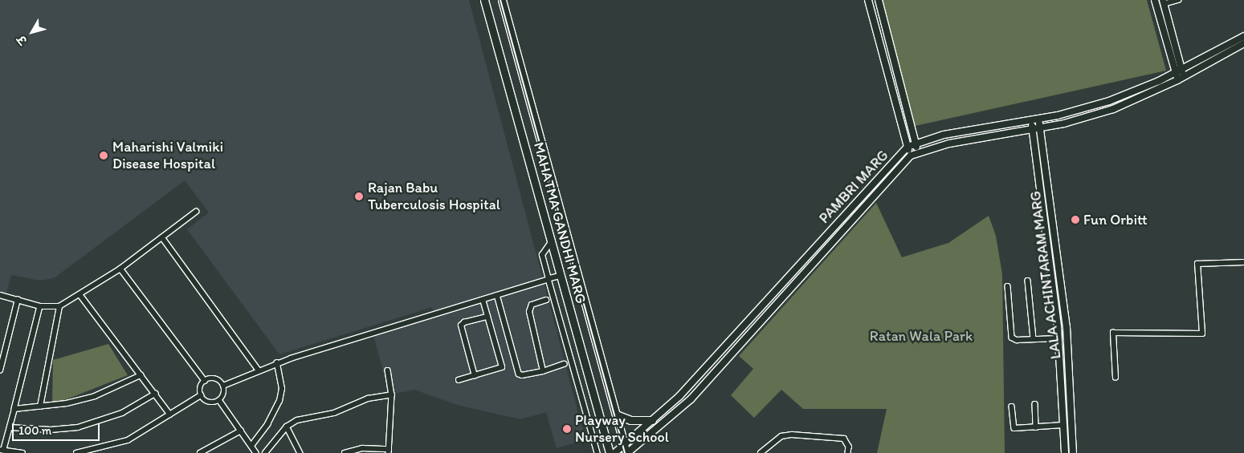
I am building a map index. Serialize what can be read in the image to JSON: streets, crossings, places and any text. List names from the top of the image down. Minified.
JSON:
{"streets":{"main road":["MAHATMA GANDHI MARG"],"street":["PAMBRI MARG","LALA ACHINTARAM MARG"]},"crossings":[["PAMBRI MARG","MAHATMA GANDHI MARG"],["PAMBRI MARG","LALA ACHINTARAM MARG"]],"parks":["Ratan Wala Park"],"places":["Maharishi Valmiki Disease Hospital","Rajan Babu Tuberculosis Hospital","Fun Orbitt","Playway Nursery School"],"scale_bar":"100 m","north":"bottom left"}
